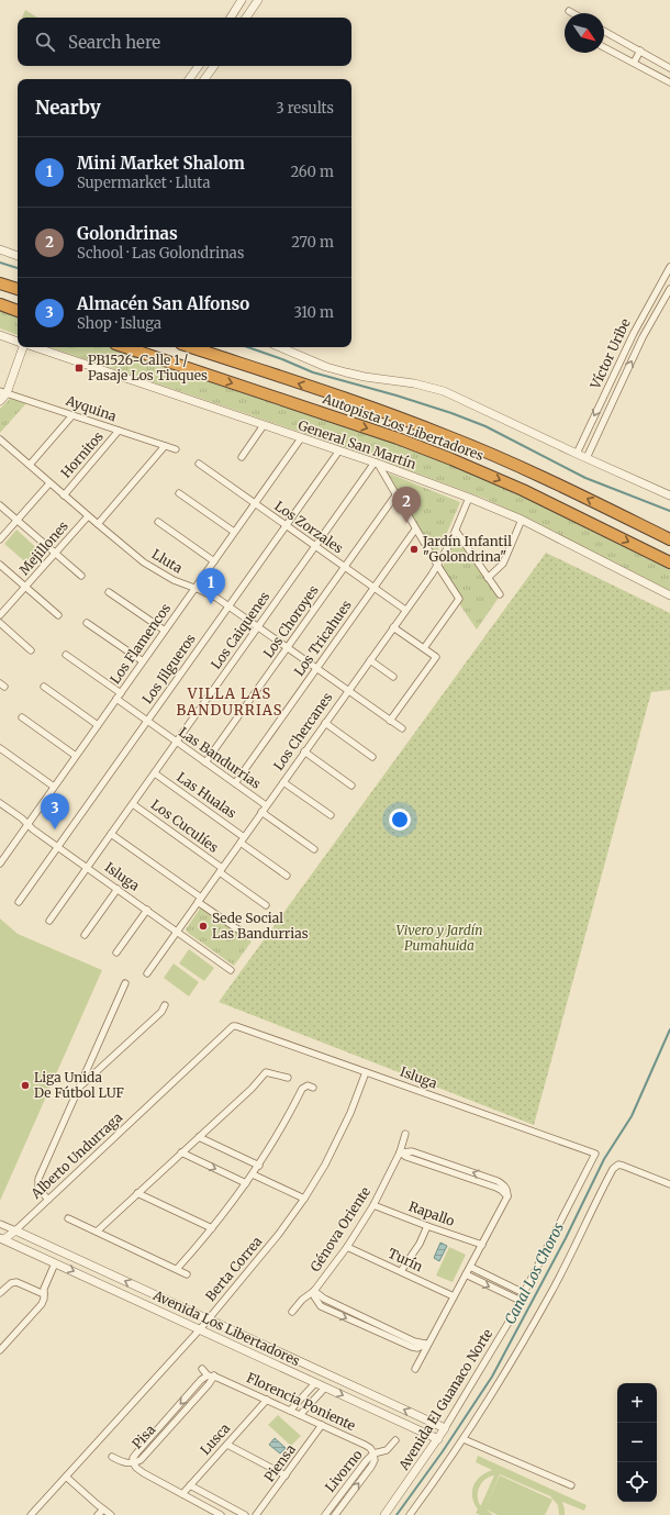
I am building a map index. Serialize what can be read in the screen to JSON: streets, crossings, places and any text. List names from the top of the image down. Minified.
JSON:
{"streets":{"highway":["Autopista Los Libertadores"],"street":["Víctor Uribe","Ayquina","General San Martín","Hornitos","Los Zorzales","Mejillones","Lluta","Los Choroyes","Los Caiquenes","Los Tricahues","Los Flamencos","Los Jilgueros","Los Chercanes","Las Bandurrias","Las Hualas","Los Cuculíes","Isluga","Alberto Undurraga","Rapallo","Génova Oriente","Turín","Berta Correa","Avenida Los Libertadores","Avenida El Guanaco Norte","Florencia Poniente","Pisa","Lusca","Piensa","Livorno"]},"crossings":[["Ayquina","Hornitos"],["General San Martín","Los Caiquenes"],["General San Martín","Los Flamencos"],["General San Martín","Los Jilgueros"],["General San Martín","Los Chercanes"],["Hornitos","Lluta"],["Los Zorzales","Los Choroyes"],["Los Zorzales","Los Caiquenes"],["Los Zorzales","Los Tricahues"],["Los Zorzales","Los Flamencos"],["Los Zorzales","Los Jilgueros"],["Los Zorzales","Los Chercanes"],["Mejillones","Lluta"],["Lluta","Los Choroyes"],["Lluta","Los Caiquenes"],["Lluta","Los Tricahues"],["Lluta","Los Flamencos"],["Lluta","Los Jilgueros"],["Lluta","Los Chercanes"],["Los Choroyes","Las Bandurrias"],["Los Caiquenes","Las Bandurrias"],["Los Caiquenes","Las Hualas"],["Los Caiquenes","Los Cuculíes"],["Los Caiquenes","Isluga"],["Los Tricahues","Las Bandurrias"],["Los Flamencos","Las Bandurrias"],["Los Flamencos","Isluga"],["Los Jilgueros","Las Bandurrias"],["Los Jilgueros","Isluga"],["Los Chercanes","Las Bandurrias"],["Los Chercanes","Las Hualas"],["Los Chercanes","Los Cuculíes"],["Los Chercanes","Isluga"],["Isluga","Alberto Undurraga"],["Isluga","Berta Correa"],["Isluga","Avenida El Guanaco Norte"],["Alberto Undurraga","Avenida Los Libertadores"],["Rapallo","Génova Oriente"],["Génova Oriente","Turín"],["Berta Correa","Avenida Los Libertadores"],["Avenida Los Libertadores","Avenida El Guanaco Norte"],["Florencia Poniente","Pisa"],["Florencia Poniente","Lusca"],["Florencia Poniente","Piensa"],["Florencia Poniente","Livorno"]],"districts":["VILLA LAS BANDURRIAS"],"water":["Canal Los Choros"],"parks":["Vivero y Jardín Pumahuida"],"places":{"transit":["PB1526-Calle 1 / Pasaje Los Tiuques"],"other":["Jardín Infantil \"Golondrina\"","Sede Social Las Bandurrias","Liga Unida De Fútbol LUF"]},"north":"bottom right","page":{"search":"Search here","heading":["Nearby","3 results"],"list":[{"mark":"1","name":"Mini Market Shalom","note":"Supermarket · Lluta","value":"260 m"},{"mark":"2","name":"Golondrinas","note":"School · Las Golondrinas","value":"270 m"},{"mark":"3","name":"Almacén San Alfonso","note":"Shop · Isluga","value":"310 m"}],"pins":["2","1","3"],"map_buttons":["+","−"]}}
